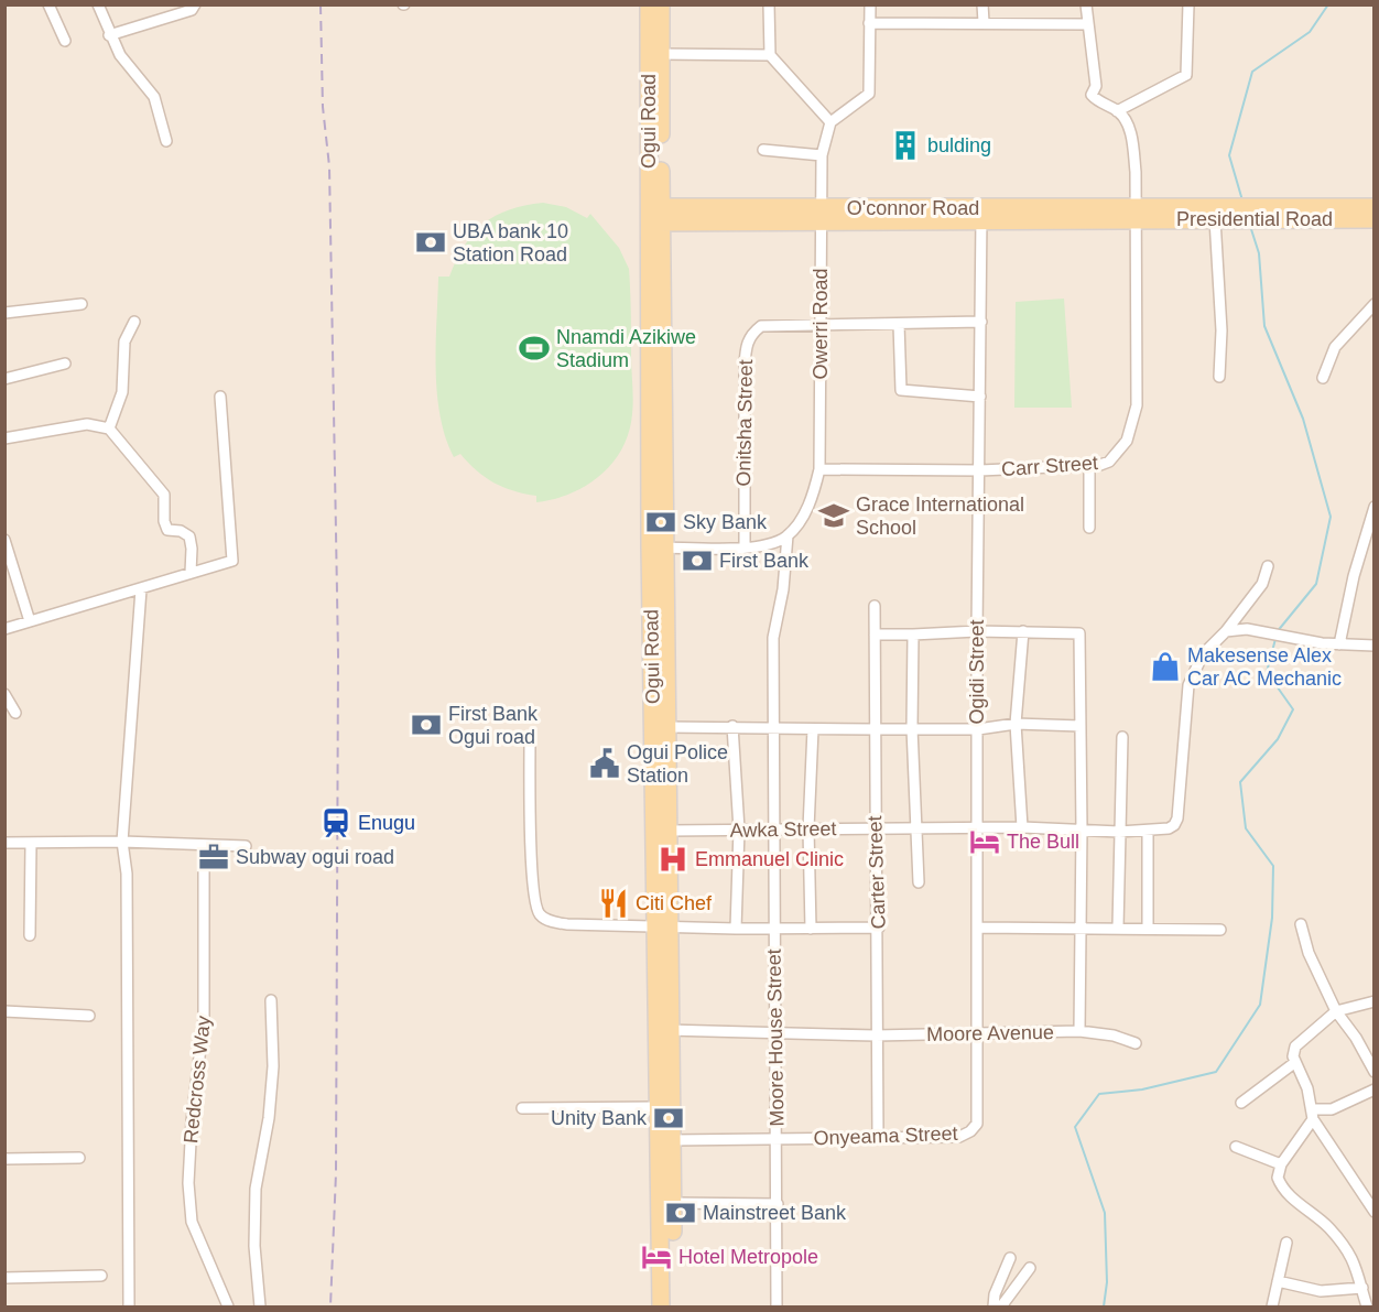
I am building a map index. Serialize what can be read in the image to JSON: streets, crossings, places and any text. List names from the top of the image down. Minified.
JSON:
{"streets":{"main road":["Ogui Road","O'connor Road","Presidential Road"],"street":["Owerri Road","Onitsha Street","Carr Street","Ogidi Street","Awka Street","Carter Street","Moore Avenue","Moore House Street","Redcross Way","Onyeama Street"]},"crossings":[["Ogui Road","O'connor Road"],["Ogui Road","Awka Street"],["Ogui Road","Moore Avenue"],["Ogui Road","Onyeama Street"],["O'connor Road","Presidential Road"],["O'connor Road","Owerri Road"],["O'connor Road","Carr Street"],["O'connor Road","Ogidi Street"],["Presidential Road","Carr Street"],["Owerri Road","Onitsha Street"],["Owerri Road","Carr Street"],["Owerri Road","Moore House Street"],["Onitsha Street","Ogidi Street"],["Carr Street","Ogidi Street"],["Ogidi Street","Awka Street"],["Ogidi Street","Moore Avenue"],["Ogidi Street","Onyeama Street"],["Awka Street","Carter Street"],["Awka Street","Moore Avenue"],["Awka Street","Moore House Street"],["Carter Street","Moore Avenue"],["Carter Street","Onyeama Street"],["Moore Avenue","Moore House Street"],["Moore House Street","Onyeama Street"]],"places":{"building":["bulding"],"bank":["UBA bank 10 Station Road","Sky Bank","First Bank","First Bank Ogui road","Unity Bank","Mainstreet Bank"],"sports":["Nnamdi Azikiwe Stadium"],"school or university":["Grace International School"],"shop":["Makesense Alex Car AC Mechanic"],"public building":["Ogui Police Station"],"station":["Enugu"],"hotel":["The Bull","Hotel Metropole"],"office":["Subway ogui road"],"hospital":["Emmanuel Clinic"],"restaurant":["Citi Chef"]}}
